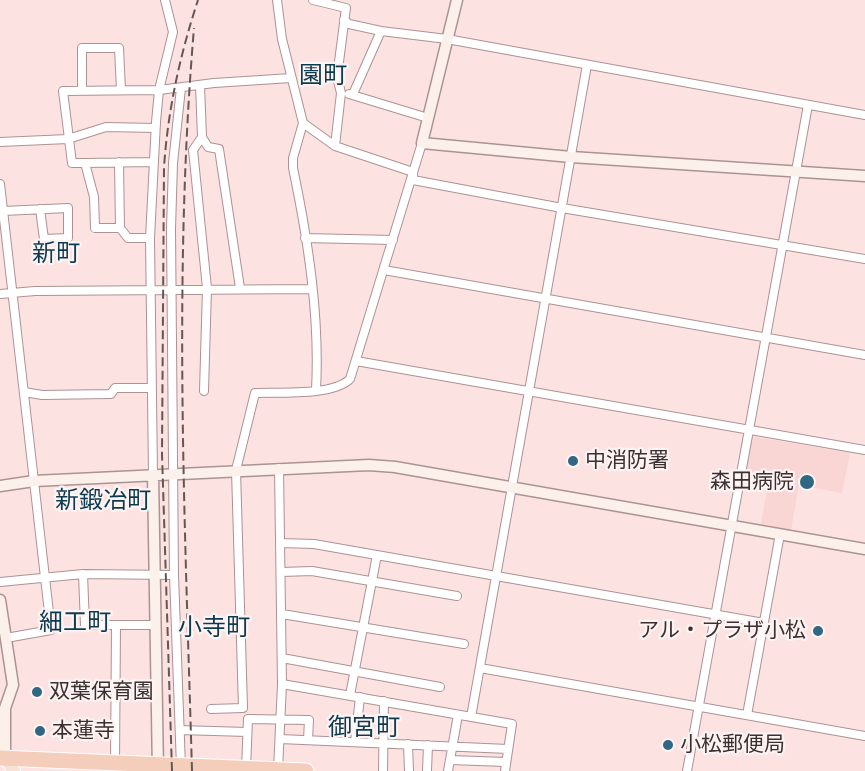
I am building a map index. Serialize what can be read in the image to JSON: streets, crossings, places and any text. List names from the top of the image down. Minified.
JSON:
{"districts":["園町","新町","新鍛冶町","細工町","小寺町","御宮町"],"places":["中消防署","森田病院","アル・プラザ小松","双葉保育園","本蓮寺","小松郵便局"]}
